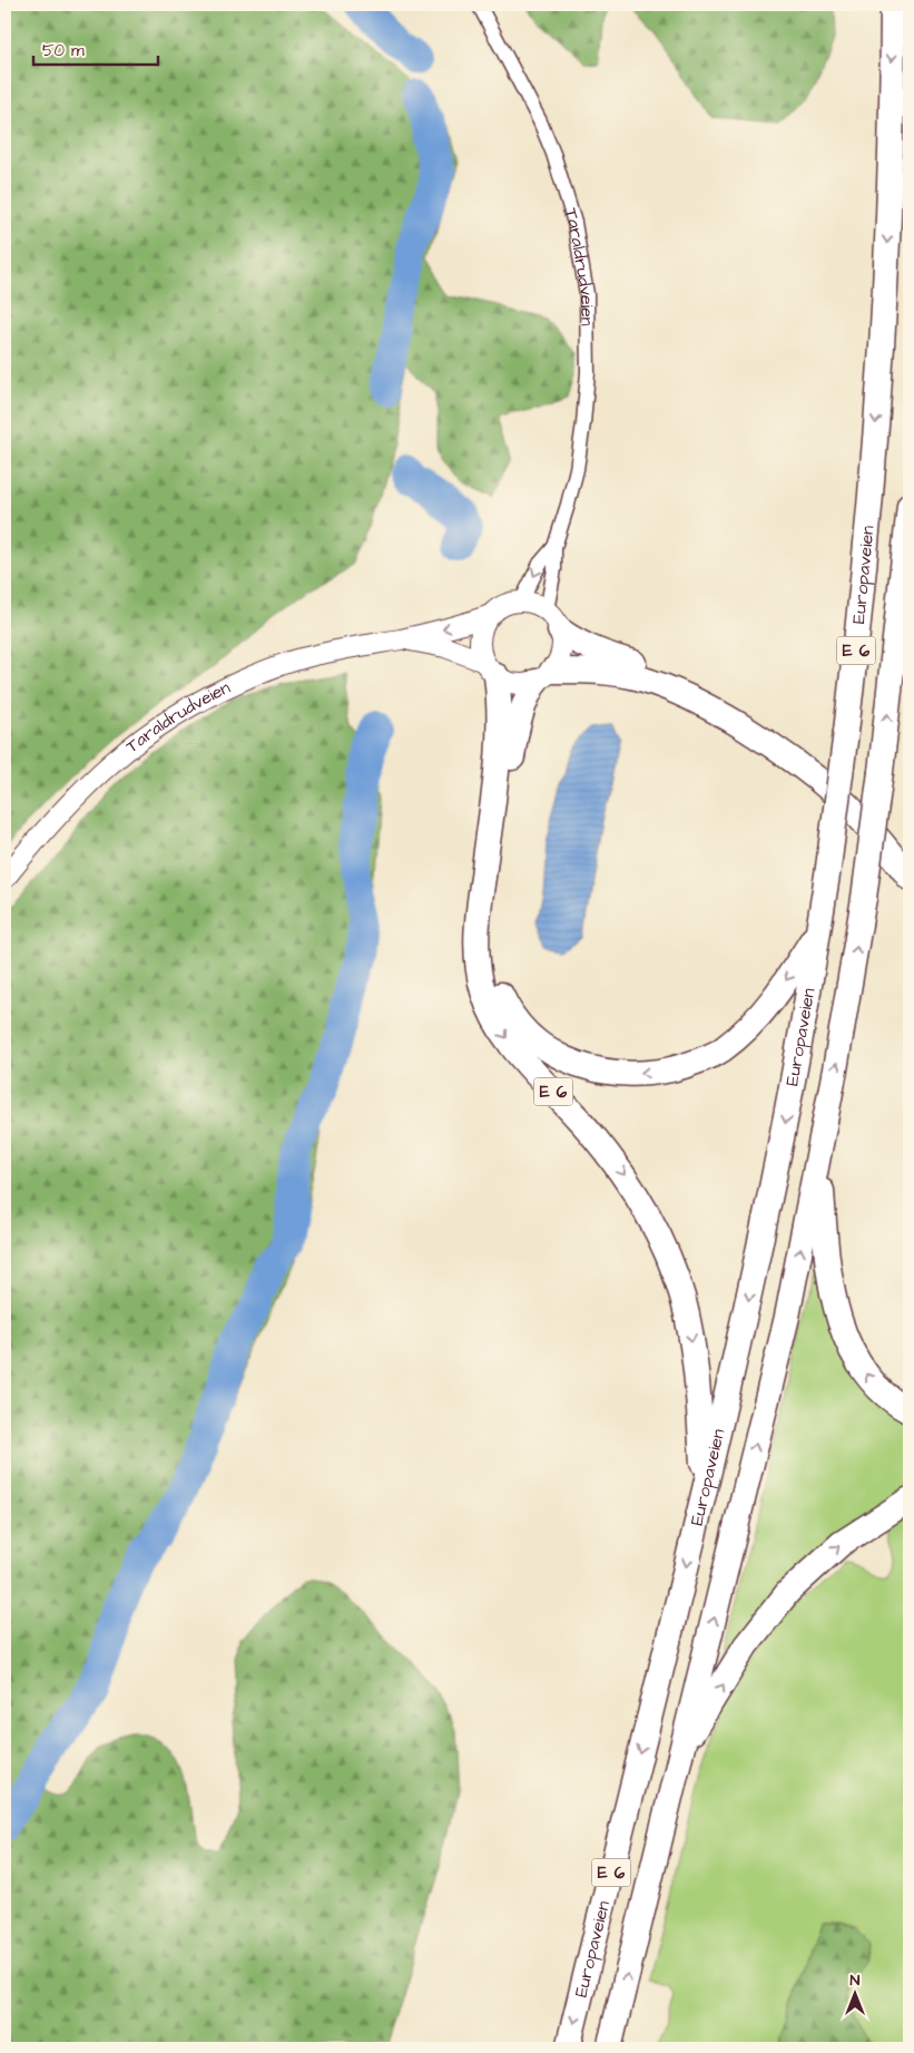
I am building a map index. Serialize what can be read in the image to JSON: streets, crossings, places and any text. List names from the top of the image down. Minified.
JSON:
{"streets":{"highway":["Europaveien","E 6"],"main road":["Taraldrudveien"]},"crossings":[["Taraldrudveien","E 6"],["Europaveien","E 6"]],"scale_bar":"50 m","north":"top"}
